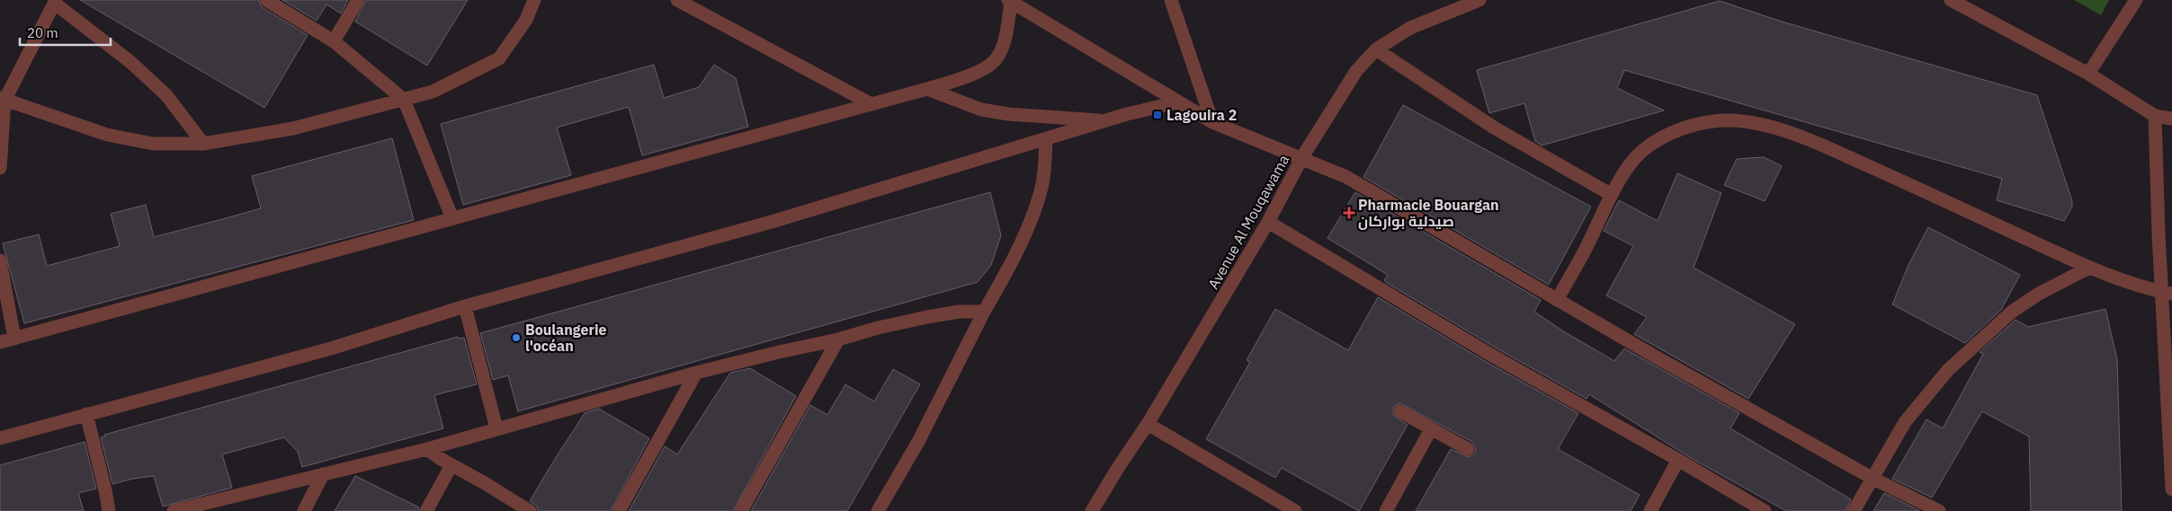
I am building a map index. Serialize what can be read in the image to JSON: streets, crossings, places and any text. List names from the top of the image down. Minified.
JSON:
{"streets":{"street":["Avenue Al Mouqawama"]},"places":{"transit":["Lagouira 2"],"health":["Pharmacie Bouargan صيدلية بواركان"],"other":["Boulangerie l'océan"]},"scale_bar":"20 m"}
